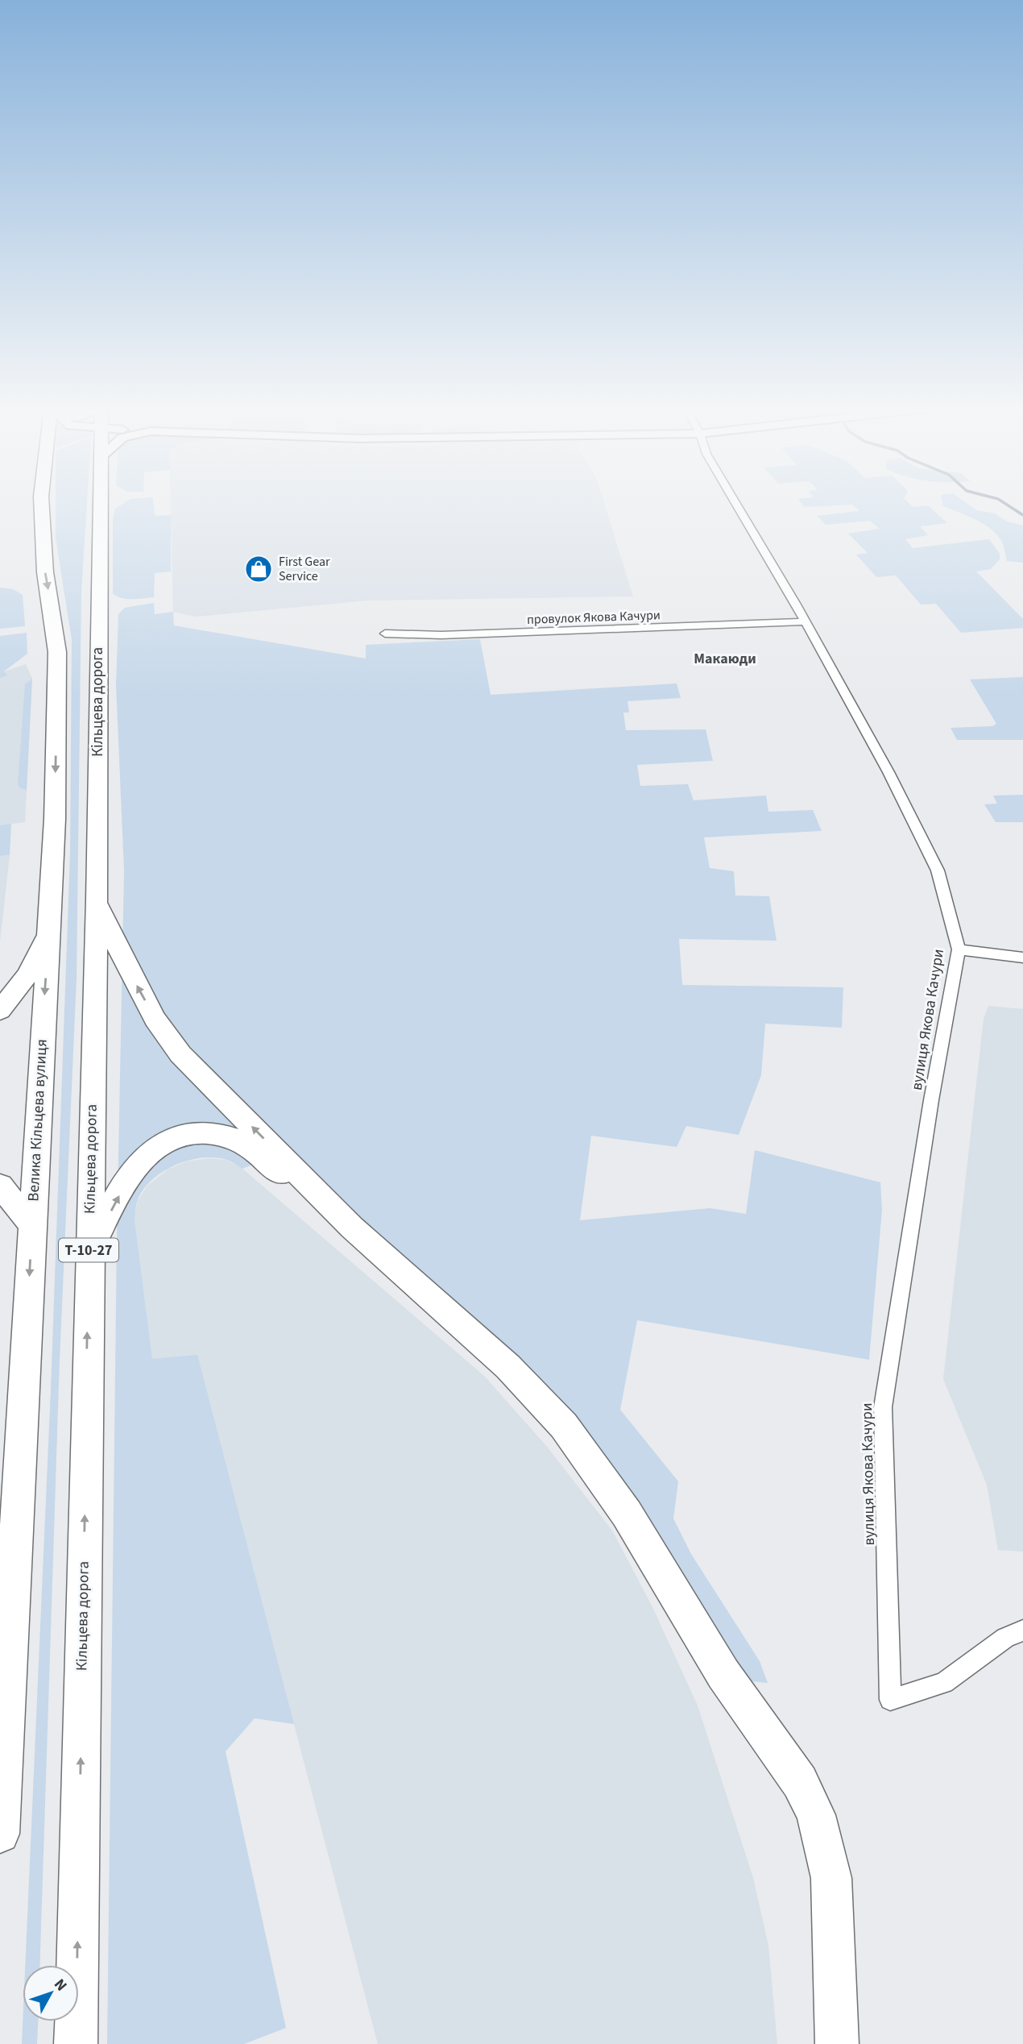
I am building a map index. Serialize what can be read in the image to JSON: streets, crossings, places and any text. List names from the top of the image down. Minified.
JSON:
{"streets":{"highway":["Кільцева дорога","Велика Кільцева вулиця","Т-10-27"],"street":["провулок Якова Качури","вулиця Якова Качури"]},"crossings":[["провулок Якова Качури","вулиця Якова Качури"]],"one_way":["Кільцева дорога","Велика Кільцева вулиця"],"districts":["Макаюди"],"places":{"shop":["First Gear Service"]},"north":"top right"}
